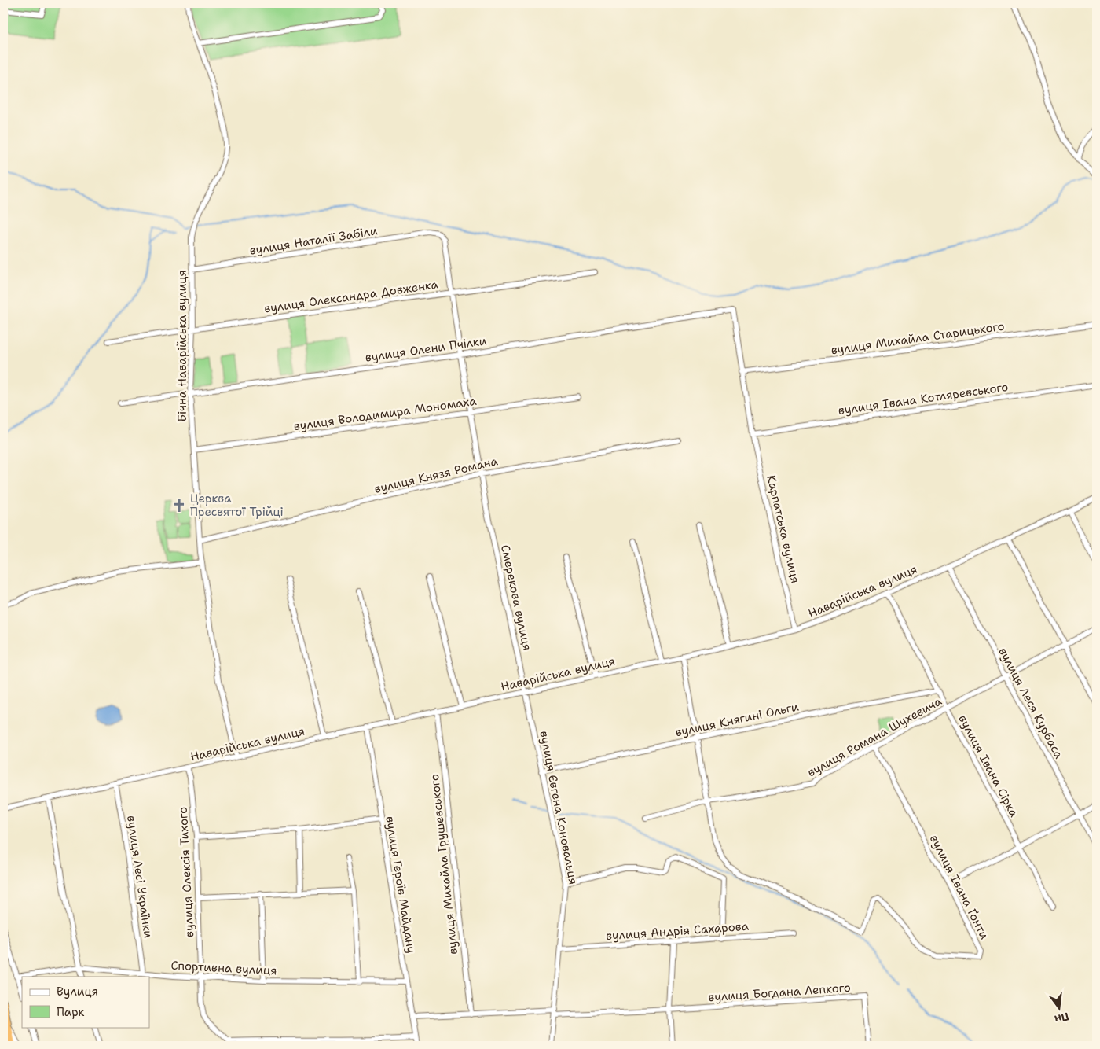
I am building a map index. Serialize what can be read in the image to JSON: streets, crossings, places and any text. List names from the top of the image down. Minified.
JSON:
{"streets":{"street":["вулиця Наталії Забіли","вулиця Олександра Довженка","вулиця Михайла Старицького","Бічна Наварійська вулиця","вулиця Олени Пчілки","вулиця Івана Котляревського","вулиця Володимира Мономаха","вулиця Князя Романа","Карпатська вулиця","Наварійська вулиця","Смерекова вулиця","вулиця Леся Курбаса","вулиця Княгині Ольги","вулиця Романа Шухевича","вулиця Івана Сірка","вулиця Євгена Коновальця","вулиця Михайла Грушевського","вулиця Олексія Тихого","вулиця Лесі Українки","вулиця Героїв Майдану","вулиця Івана Ґонти","вулиця Андрія Сахарова","Спортивна вулиця","вулиця Богдана Лепкого"]},"crossings":[["вулиця Наталії Забіли","Бічна Наварійська вулиця"],["вулиця Наталії Забіли","Смерекова вулиця"],["вулиця Олександра Довженка","Бічна Наварійська вулиця"],["вулиця Олександра Довженка","Смерекова вулиця"],["вулиця Михайла Старицького","Карпатська вулиця"],["Бічна Наварійська вулиця","вулиця Олени Пчілки"],["Бічна Наварійська вулиця","вулиця Володимира Мономаха"],["Бічна Наварійська вулиця","вулиця Князя Романа"],["Бічна Наварійська вулиця","Наварійська вулиця"],["вулиця Олени Пчілки","Карпатська вулиця"],["вулиця Олени Пчілки","Смерекова вулиця"],["вулиця Івана Котляревського","Карпатська вулиця"],["вулиця Володимира Мономаха","Смерекова вулиця"],["вулиця Князя Романа","Смерекова вулиця"],["Карпатська вулиця","Наварійська вулиця"],["Наварійська вулиця","Смерекова вулиця"],["Наварійська вулиця","вулиця Леся Курбаса"],["Наварійська вулиця","вулиця Івана Сірка"],["Наварійська вулиця","вулиця Євгена Коновальця"],["Наварійська вулиця","вулиця Михайла Грушевського"],["Наварійська вулиця","вулиця Олексія Тихого"],["Наварійська вулиця","вулиця Лесі Українки"],["Наварійська вулиця","вулиця Героїв Майдану"],["Смерекова вулиця","вулиця Євгена Коновальця"],["вулиця Леся Курбаса","вулиця Романа Шухевича"],["вулиця Княгині Ольги","вулиця Івана Сірка"],["вулиця Княгині Ольги","вулиця Євгена Коновальця"],["вулиця Романа Шухевича","вулиця Івана Сірка"],["вулиця Романа Шухевича","вулиця Івана Ґонти"],["вулиця Євгена Коновальця","вулиця Андрія Сахарова"],["вулиця Євгена Коновальця","вулиця Богдана Лепкого"],["вулиця Михайла Грушевського","вулиця Богдана Лепкого"],["вулиця Олексія Тихого","Спортивна вулиця"],["вулиця Лесі Українки","Спортивна вулиця"],["вулиця Героїв Майдану","Спортивна вулиця"],["вулиця Героїв Майдану","вулиця Богдана Лепкого"]],"places":{"church":["Церква Пресвятої Трійці"]},"legend":["Вулиця","Парк"],"north":"bottom"}
